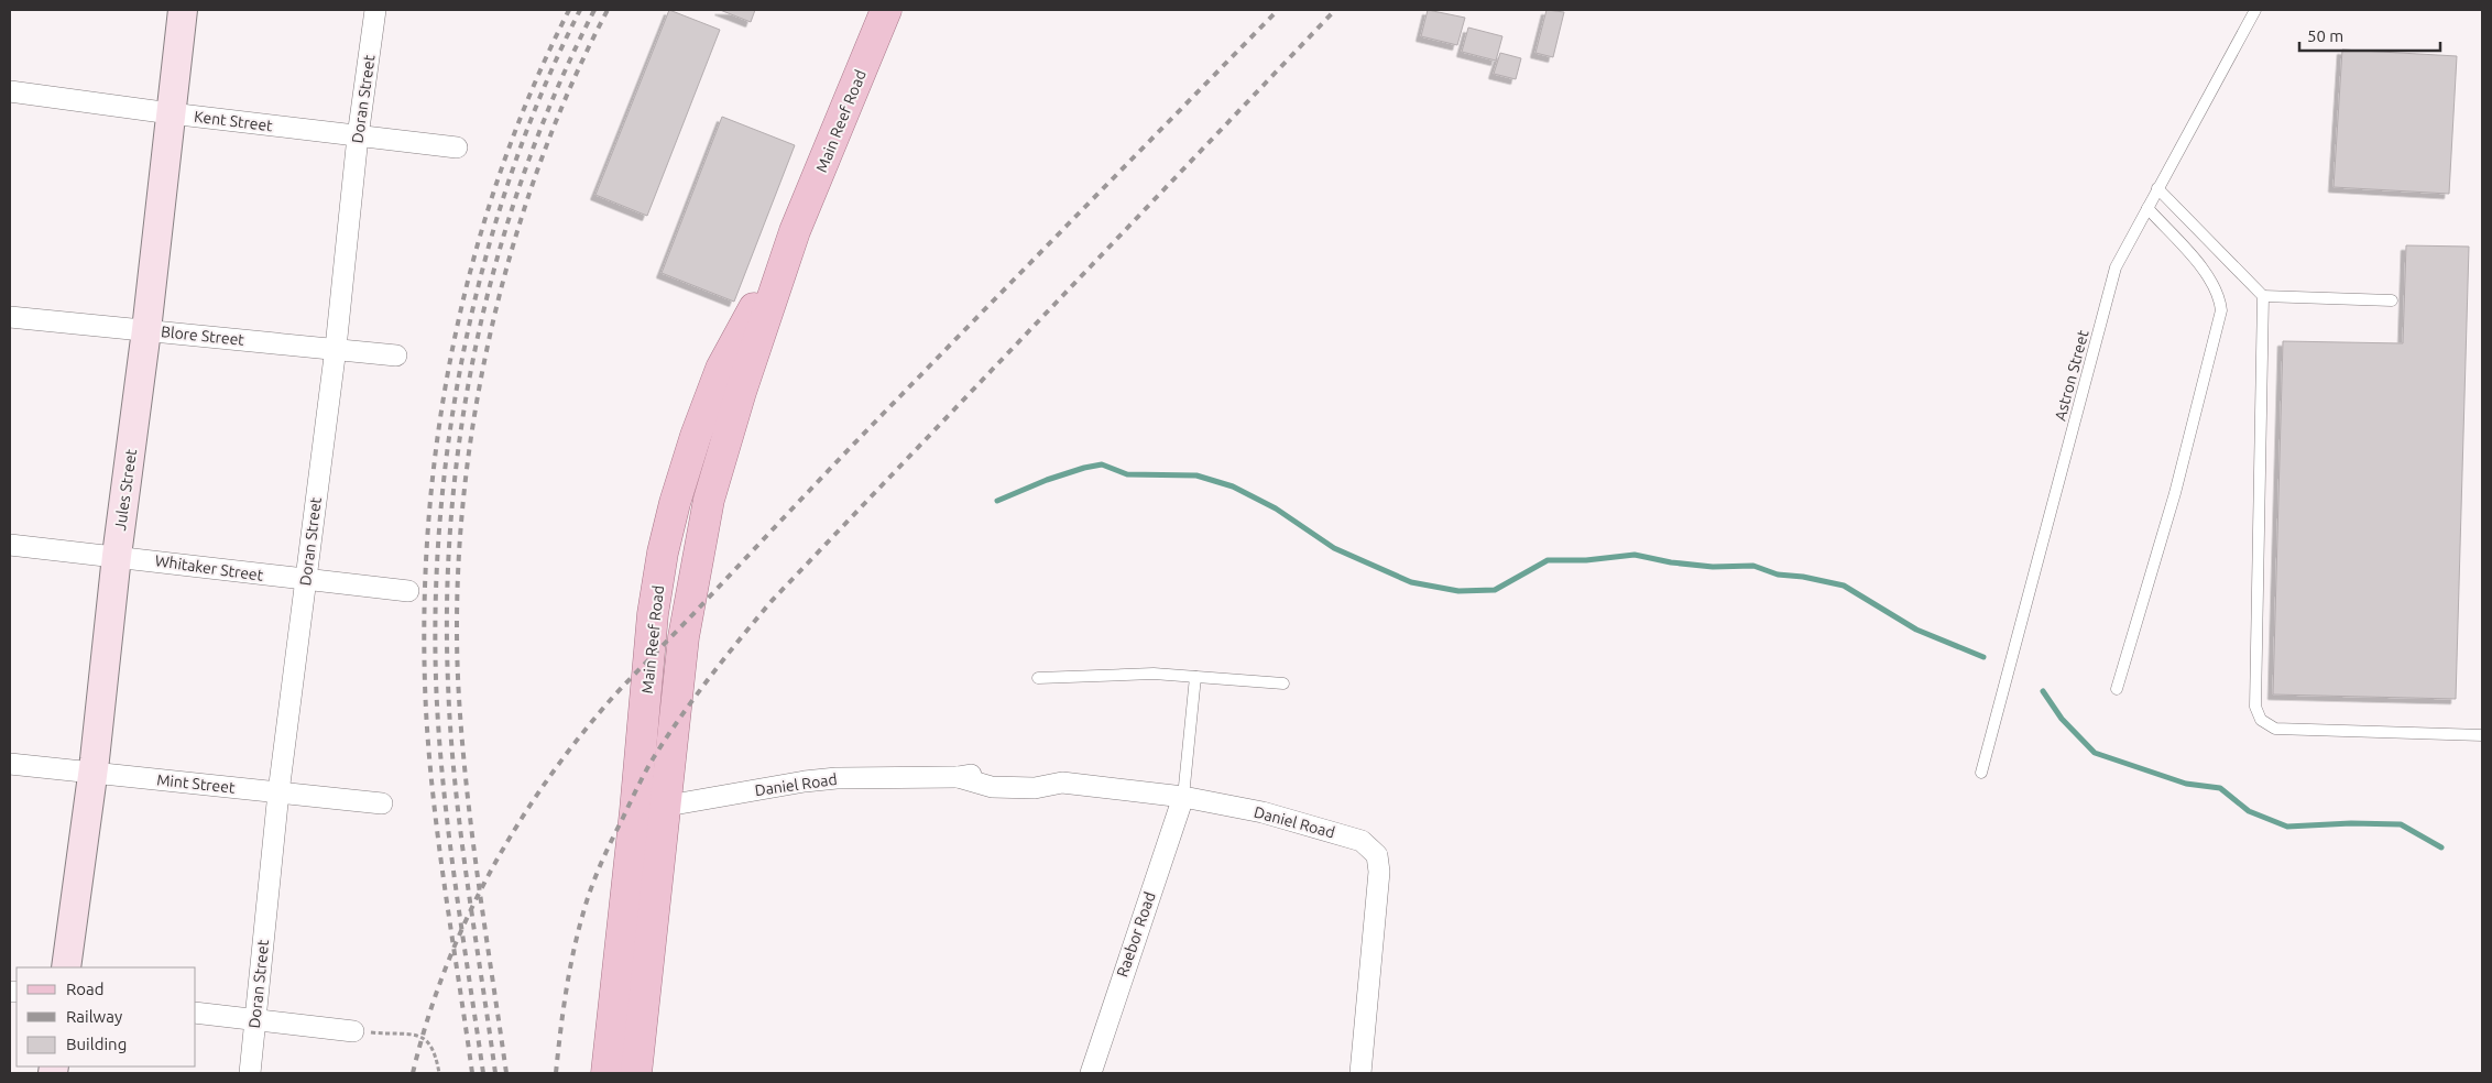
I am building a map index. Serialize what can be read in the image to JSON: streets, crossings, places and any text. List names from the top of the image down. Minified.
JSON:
{"streets":{"main road":["Main Reef Road","Jules Street"],"street":["Doran Street","Kent Street","Blore Street","Whitaker Street","Mint Street","Daniel Road","Raebor Road"],"lane":["Astron Street"]},"crossings":[["Doran Street","Kent Street"],["Doran Street","Blore Street"],["Doran Street","Whitaker Street"],["Doran Street","Mint Street"],["Kent Street","Jules Street"],["Main Reef Road","Daniel Road"],["Blore Street","Jules Street"],["Jules Street","Whitaker Street"],["Jules Street","Mint Street"],["Daniel Road","Raebor Road"]],"legend":["Road","Railway","Building"],"scale_bar":"50 m"}
